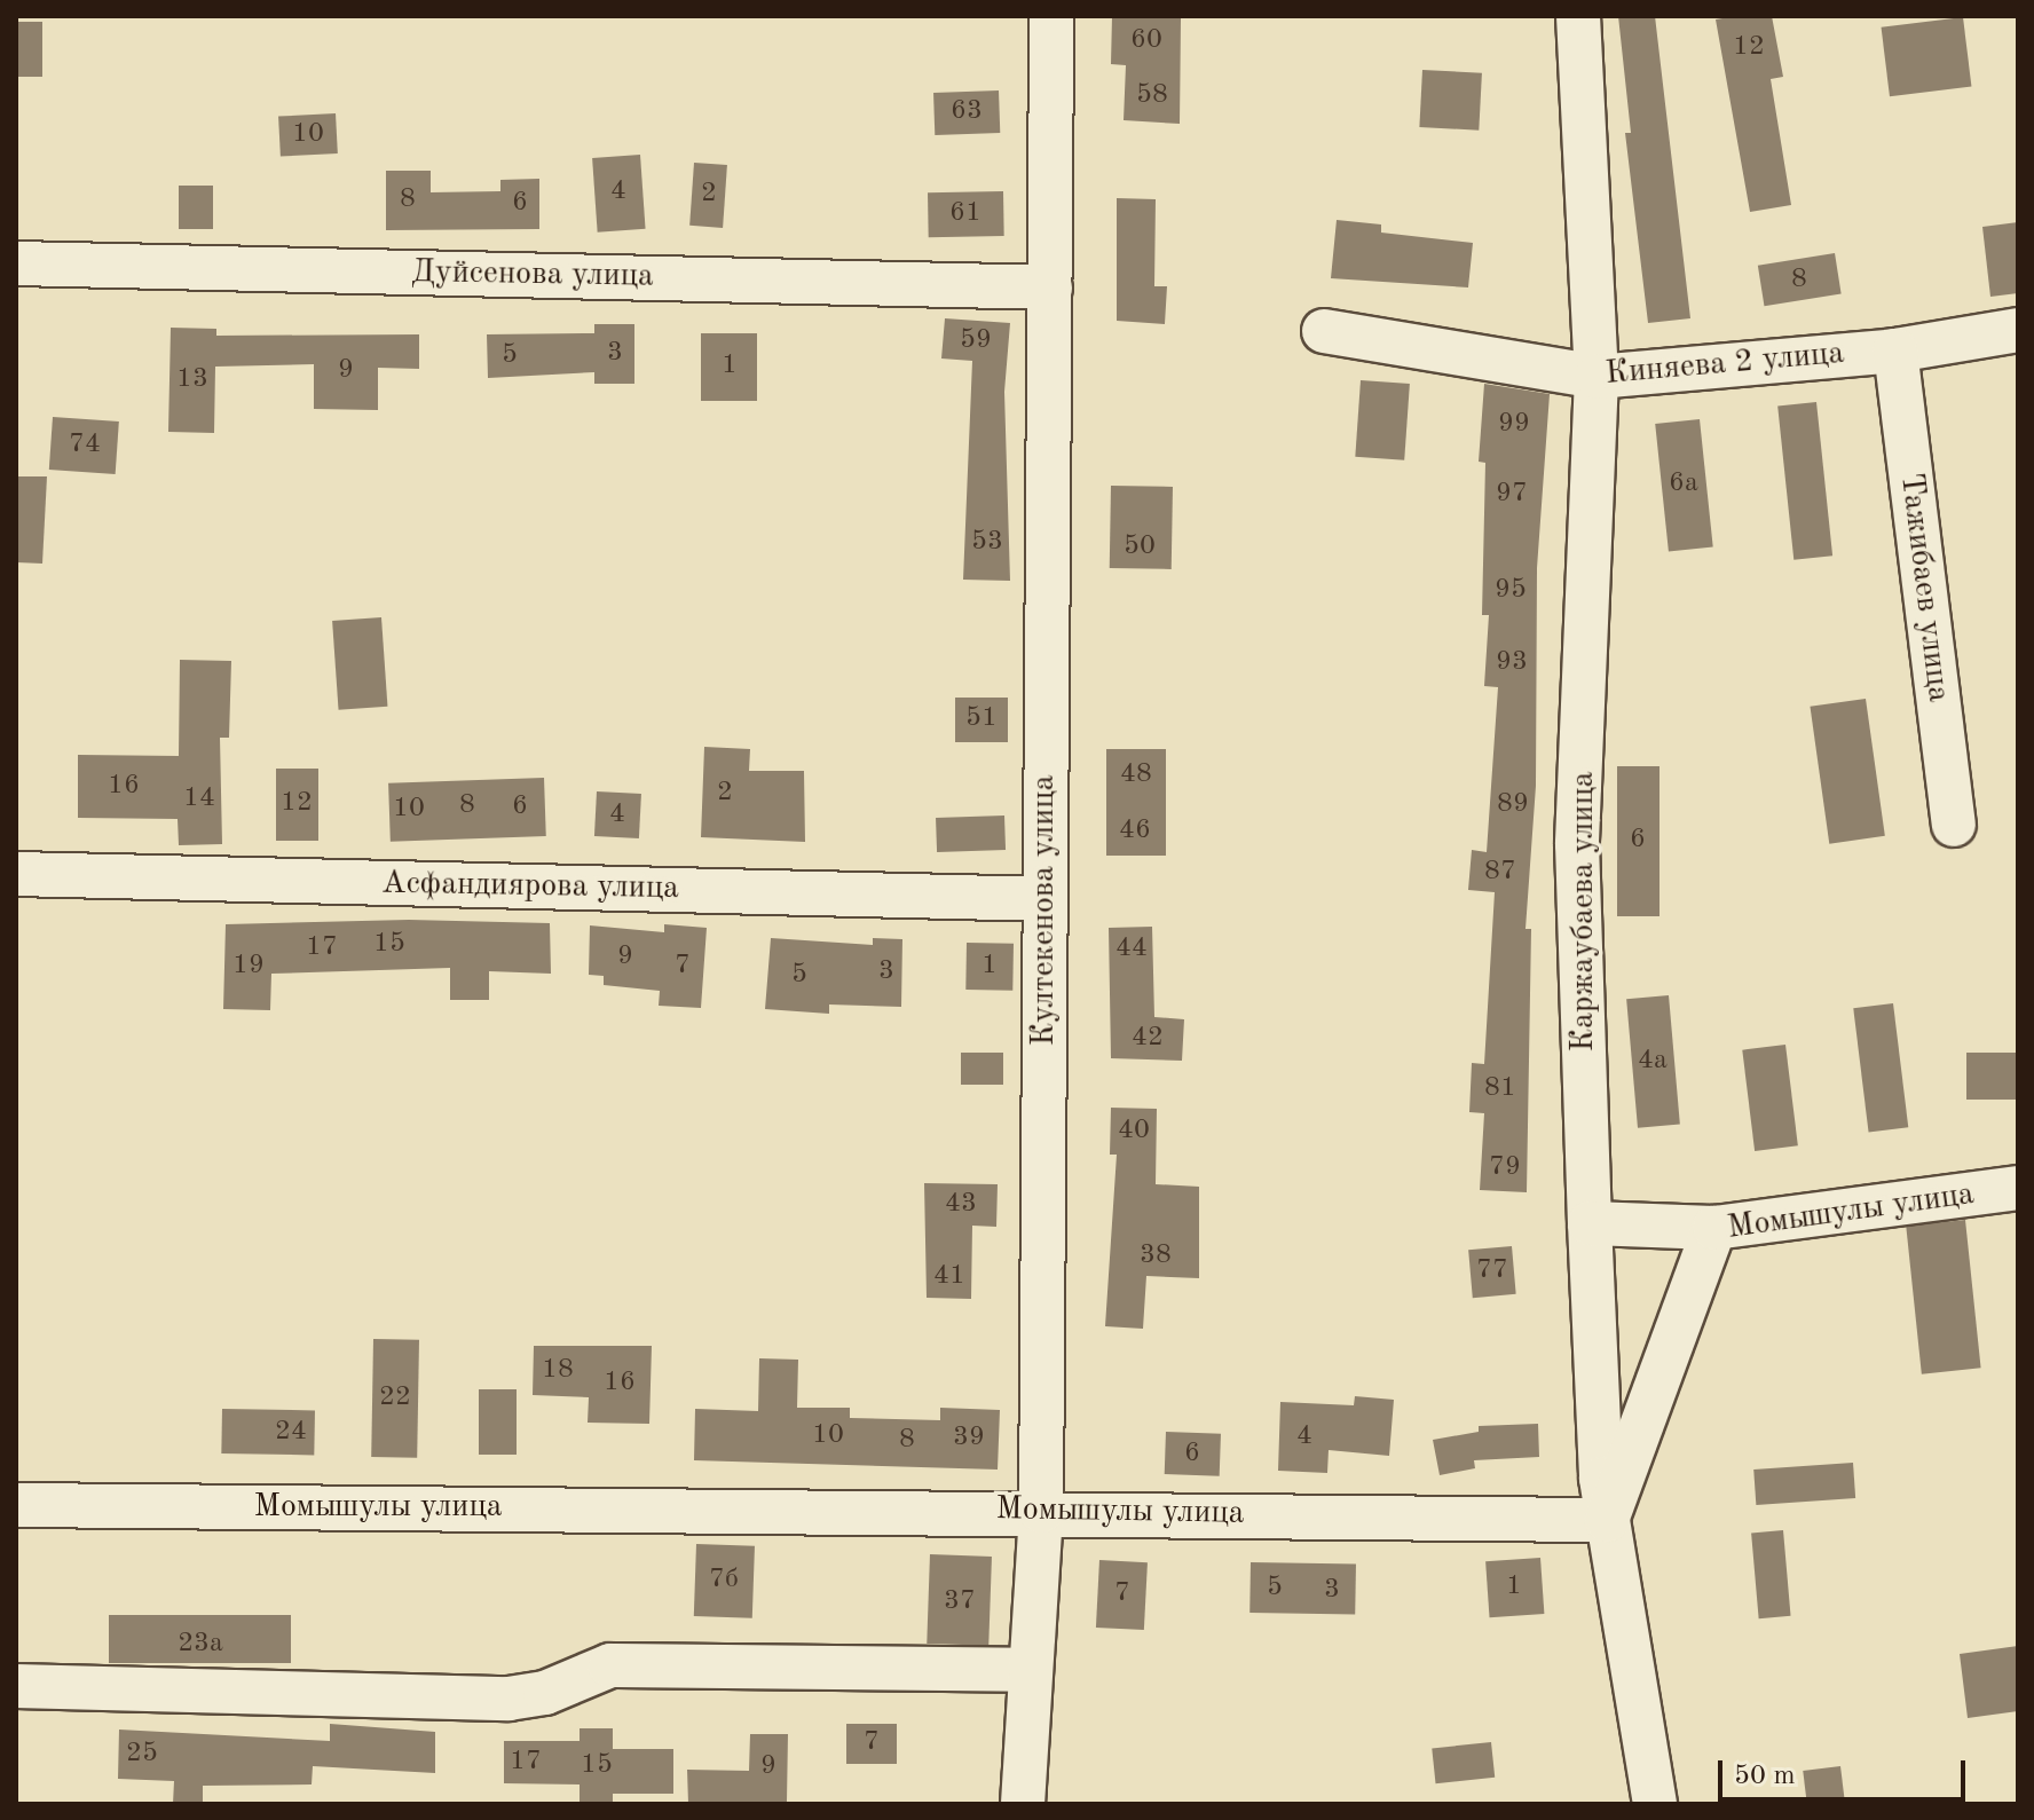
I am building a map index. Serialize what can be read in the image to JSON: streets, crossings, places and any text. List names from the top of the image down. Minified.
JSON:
{"streets":{"street":["Дуйсенова улица","Киняева 2 улица","Тажибаев улица","Асфандиярова улица","Култекенова улица","Каржаубаева улица","Момышулы улица"]},"crossings":[["Дуйсенова улица","Култекенова улица"],["Киняева 2 улица","Тажибаев улица"],["Киняева 2 улица","Каржаубаева улица"],["Асфандиярова улица","Култекенова улица"],["Култекенова улица","Момышулы улица"],["Каржаубаева улица","Момышулы улица"]],"house_numbers":["60","12","58","63","10","4","2","8","6","61","8","59","3","5","1","9","13","99","74","6а","97","53","50","95","93","51","48","16","2","14","12","89","8","6","10","4","46","6","87","15","17","44","9","19","7","1","3","5","42","4а","81","40","79","43","38","77","41","18","16","22","24","10","4","39","8","6","7б","1","5","3","7","37","23а","7","25","17","15","9"],"scale_bar":"50 m"}
